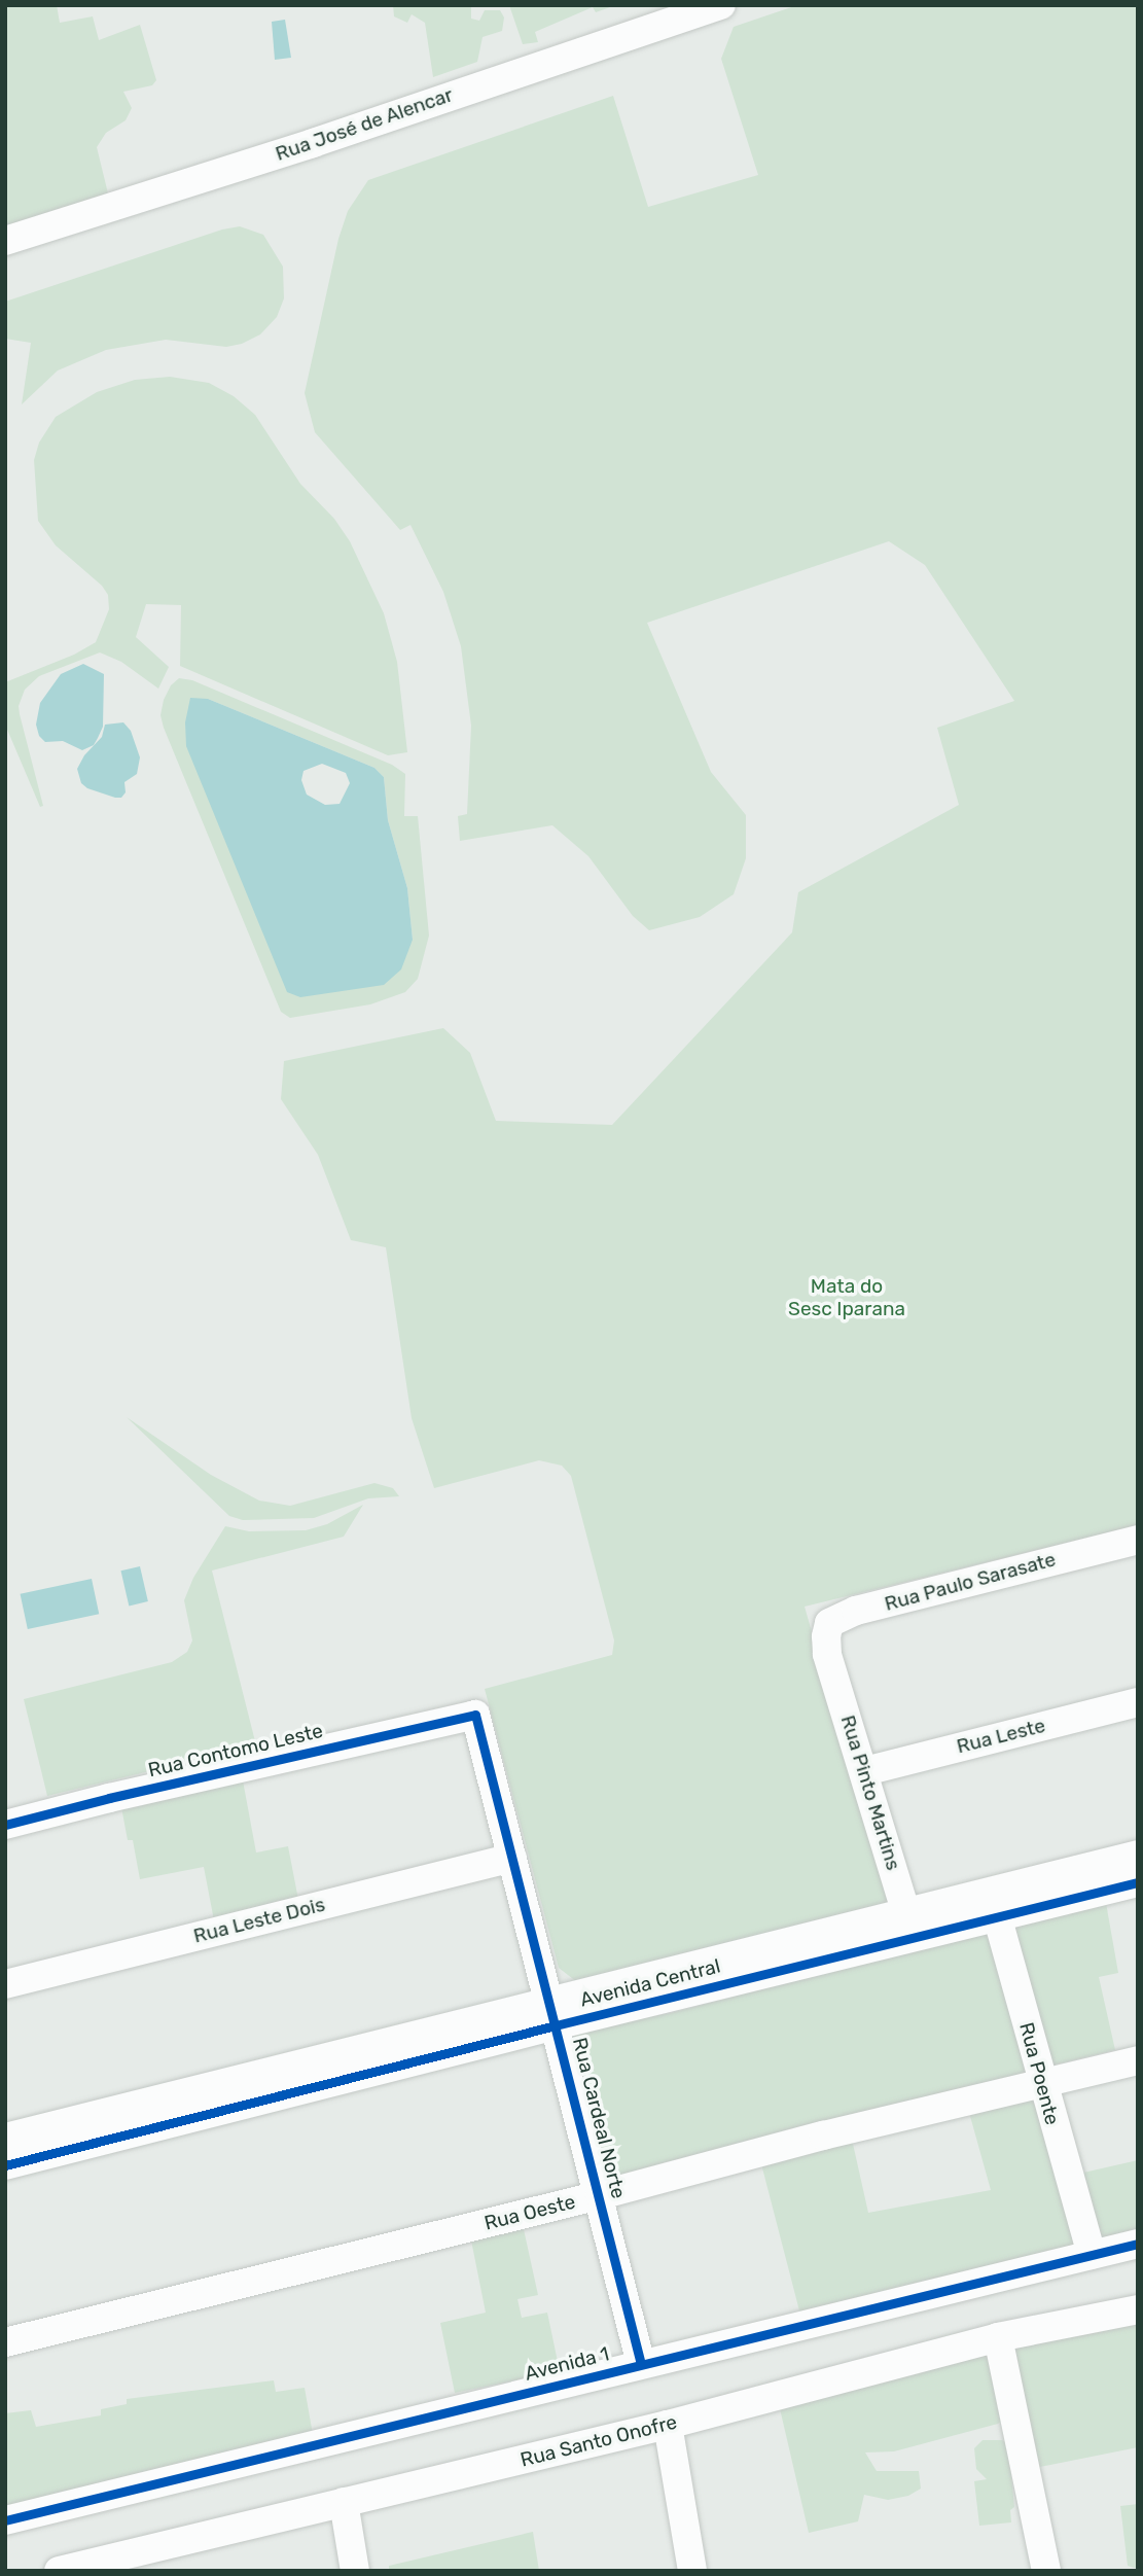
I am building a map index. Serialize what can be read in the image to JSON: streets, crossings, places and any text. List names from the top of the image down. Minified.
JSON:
{"streets":{"street":["Rua José de Alencar","Rua Paulo Sarasate","Rua Leste","Rua Contomo Leste","Rua Pinto Martins","Rua Leste Dois","Avenida Central","Rua Poente","Rua Cardeal Norte","Rua Oeste","Avenida 1","Rua Santo Onofre"]},"crossings":[["Rua Paulo Sarasate","Rua Pinto Martins"],["Rua Leste","Rua Pinto Martins"],["Rua Contomo Leste","Rua Cardeal Norte"],["Rua Pinto Martins","Avenida Central"],["Rua Leste Dois","Rua Cardeal Norte"],["Avenida Central","Rua Poente"],["Avenida Central","Rua Cardeal Norte"],["Rua Poente","Rua Oeste"],["Rua Poente","Avenida 1"],["Rua Cardeal Norte","Rua Oeste"],["Rua Cardeal Norte","Avenida 1"]],"parks":["Mata do Sesc Iparana"]}
